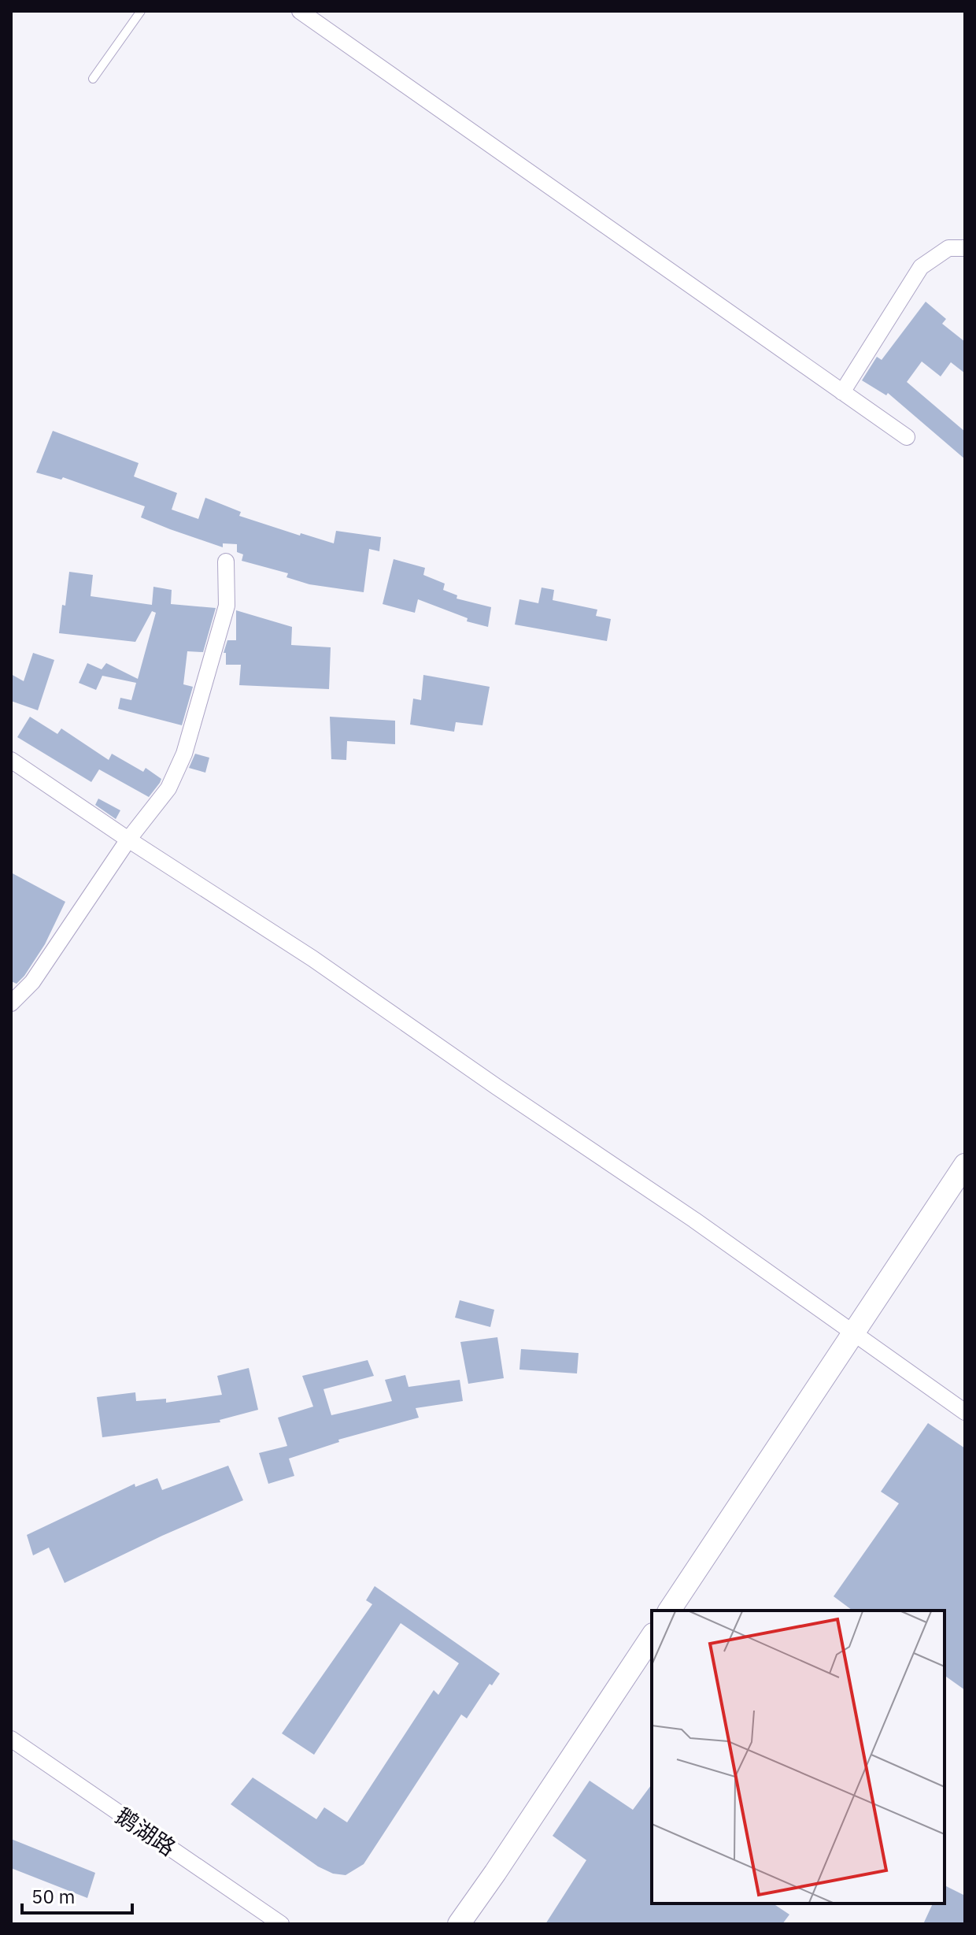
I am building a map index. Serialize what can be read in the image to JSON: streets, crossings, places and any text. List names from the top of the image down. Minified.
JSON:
{"streets":{"street":["鹅湖路"]},"scale_bar":"50 m"}
